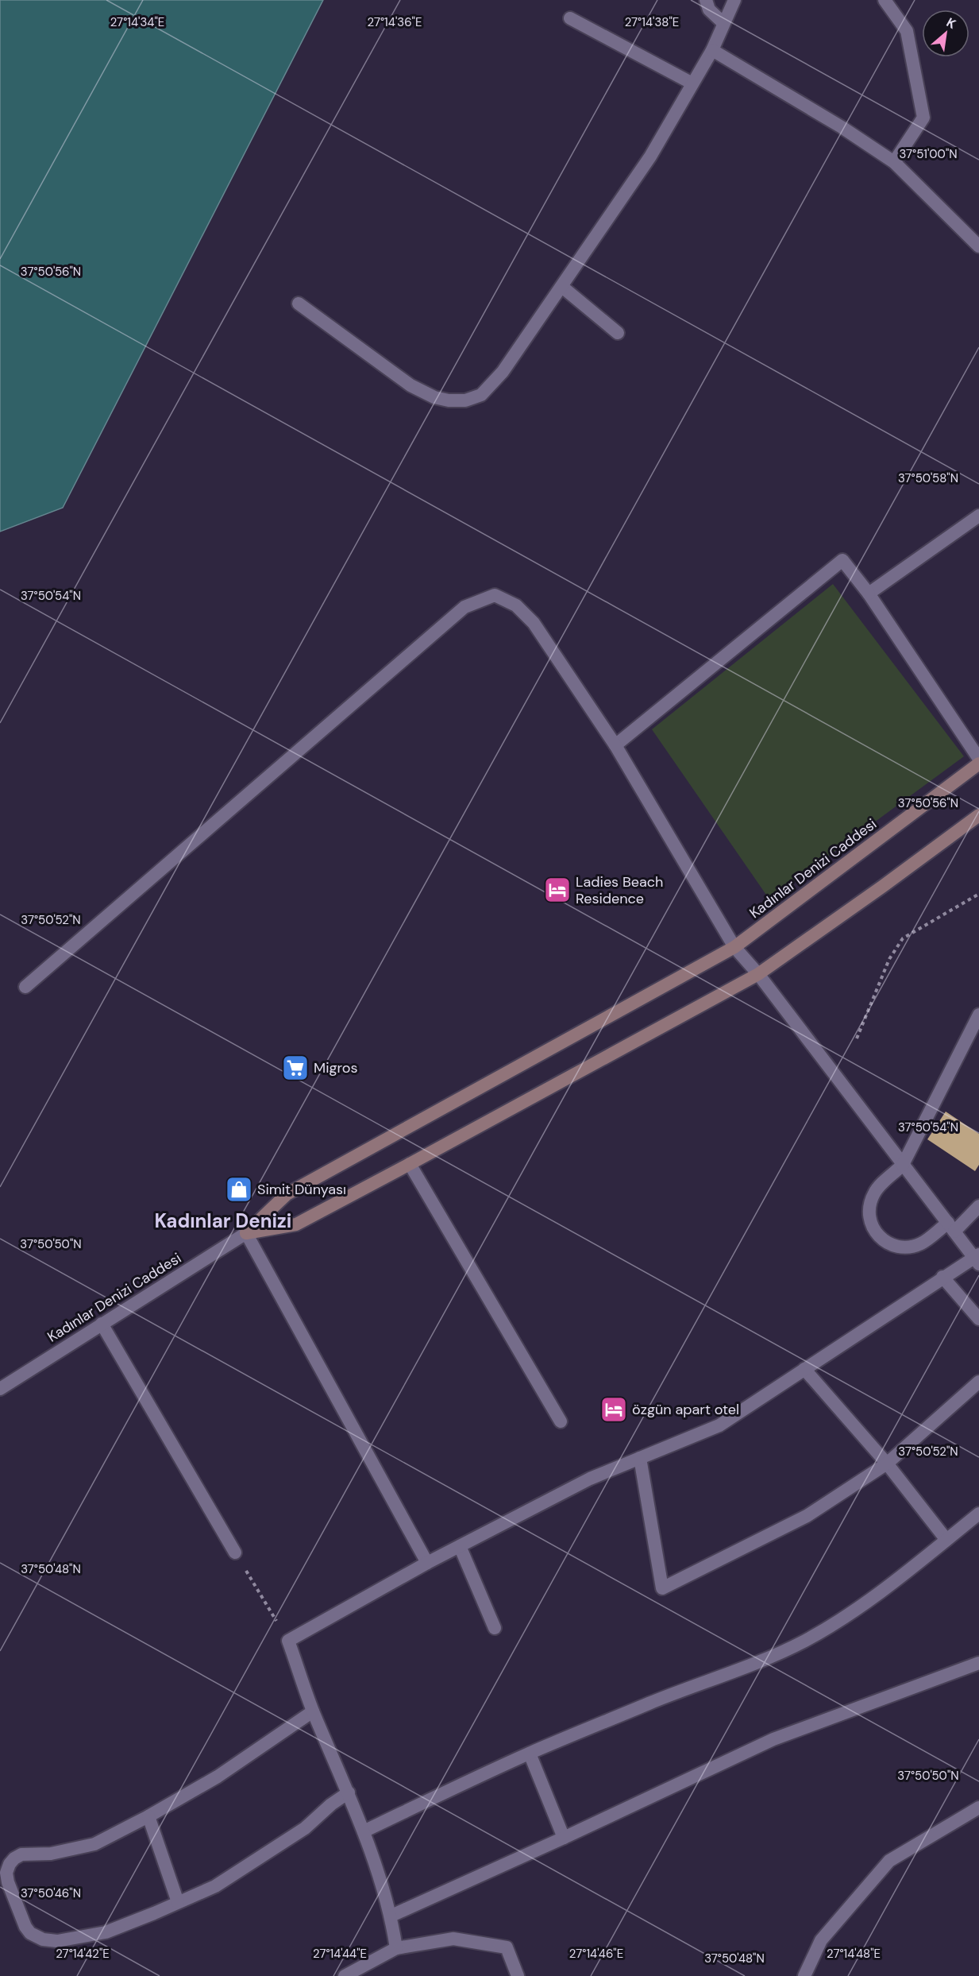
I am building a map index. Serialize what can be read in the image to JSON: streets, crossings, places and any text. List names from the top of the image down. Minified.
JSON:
{"streets":{"main road":["Kadınlar Denizi Caddesi"]},"districts":["Kadınlar Denizi"],"places":{"hotel":["Ladies Beach Residence","özgün apart otel"],"supermarket":["Migros"],"shop":["Simit Dünyası"]},"north":"top right","coordinates":["27°14'34\"E","27°14'36\"E","27°14'38\"E","37°51'00\"N","37°50'56\"N","37°50'58\"N","37°50'54\"N","37°50'52\"N","37°50'50\"N","37°50'48\"N","37°50'46\"N","27°14'42\"E","27°14'44\"E","27°14'46\"E","27°14'48\"E"]}
